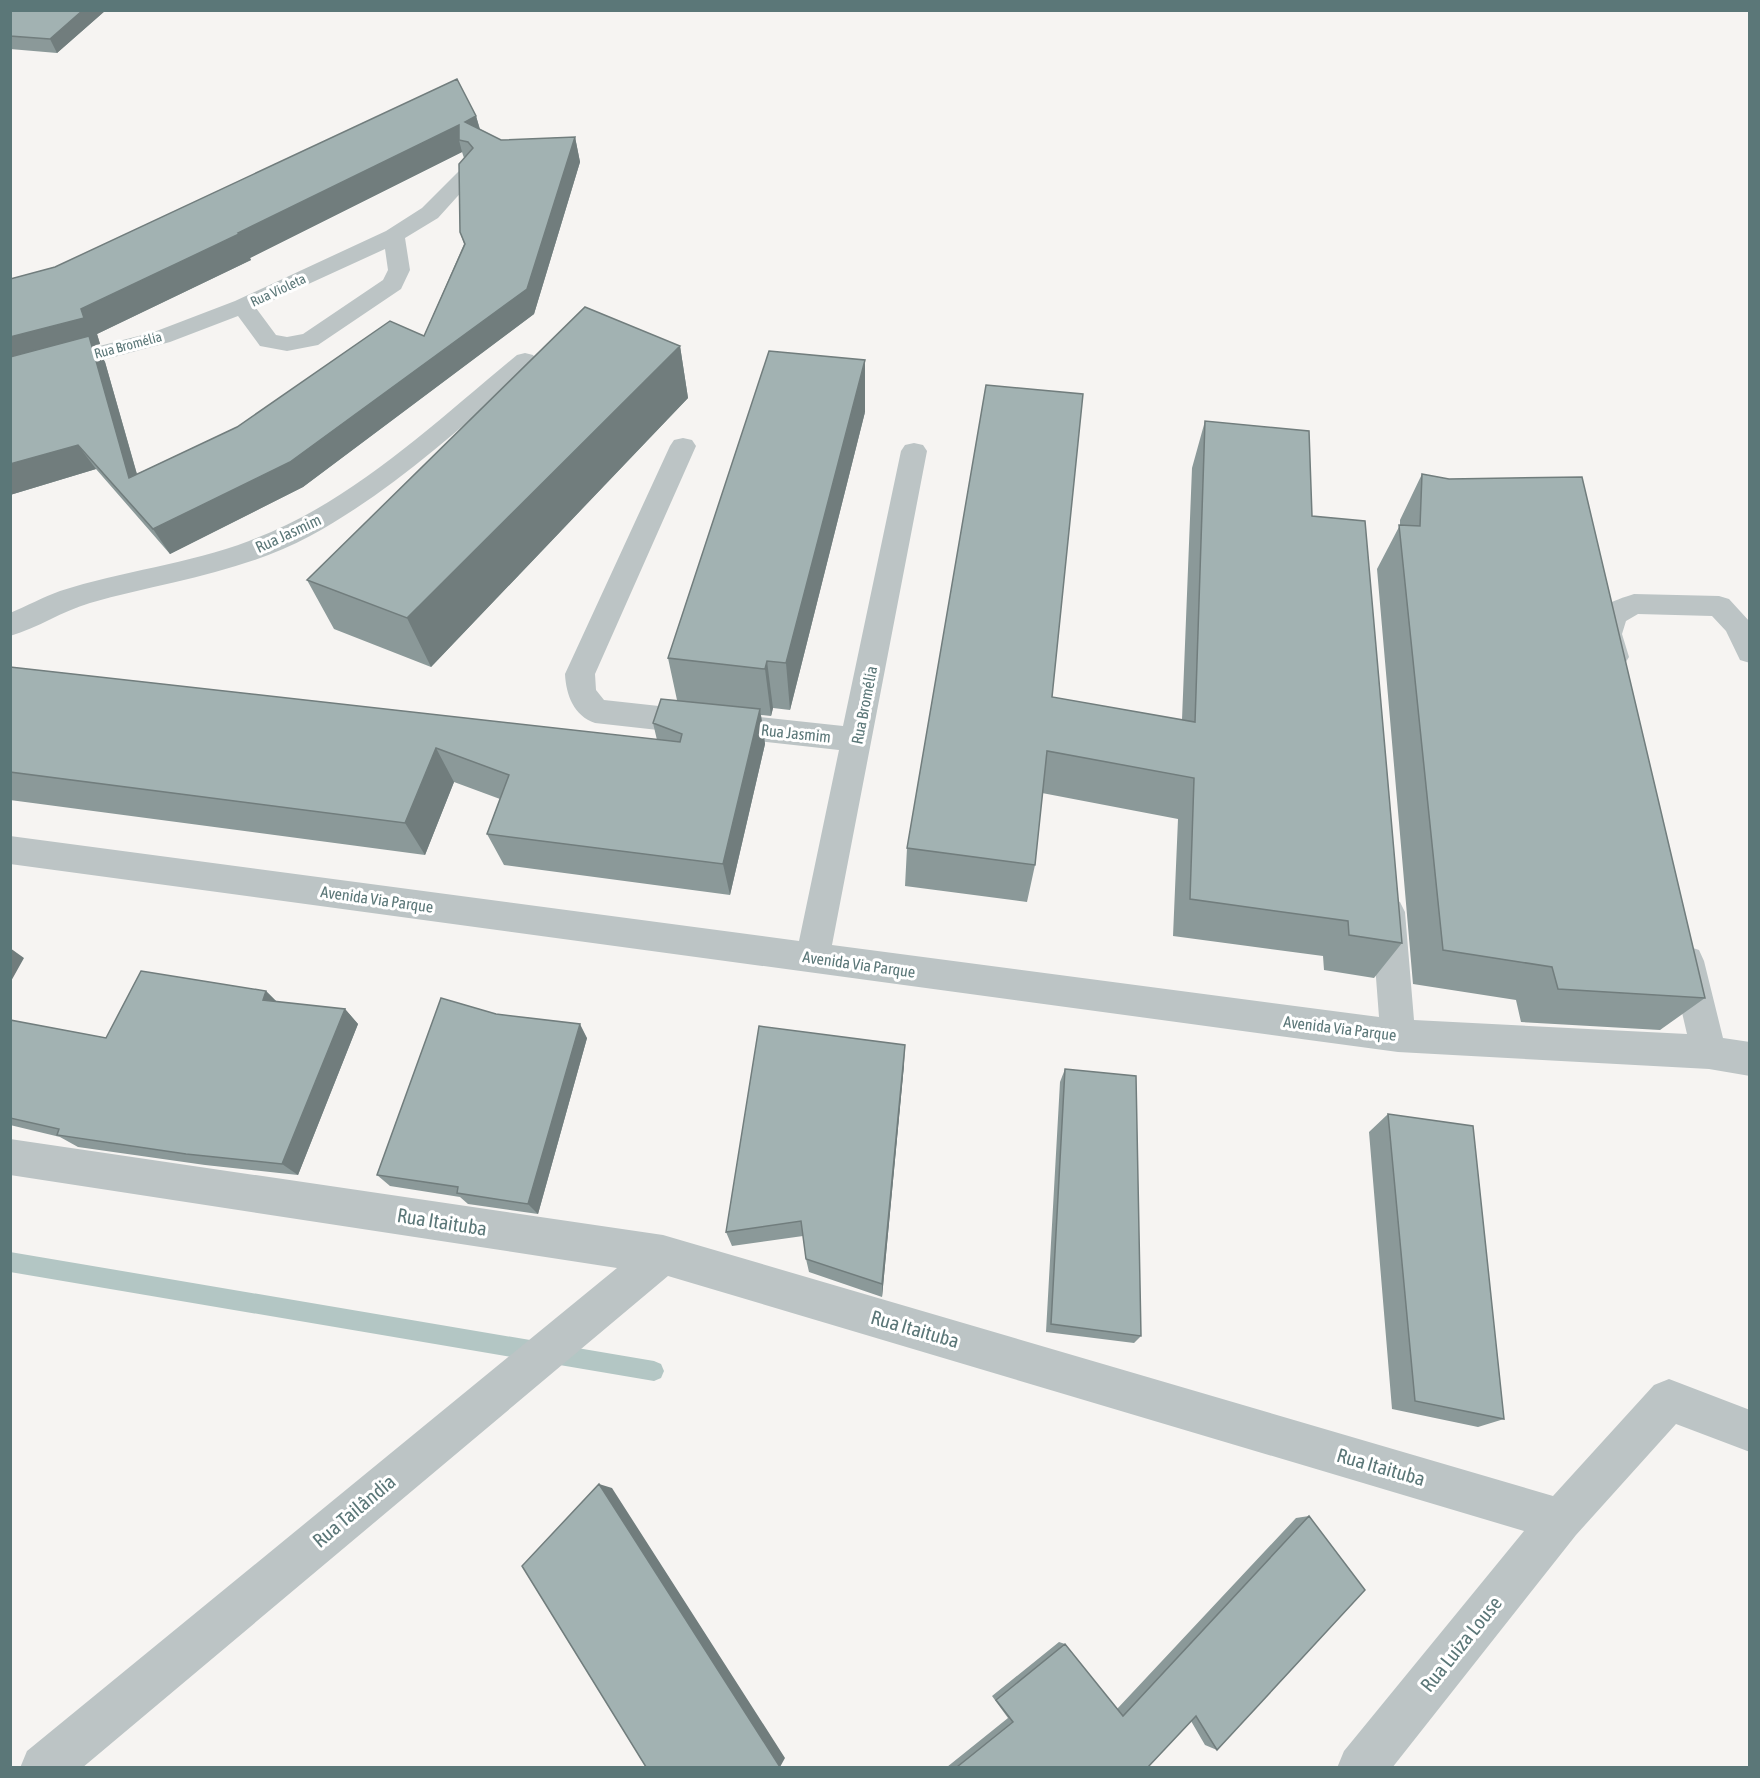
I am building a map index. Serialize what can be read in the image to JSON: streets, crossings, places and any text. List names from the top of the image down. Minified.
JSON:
{"streets":{"street":["Rua Violeta","Rua Bromélia","Rua Jasmim","Avenida Via Parque","Rua Itaituba","Rua Tailândia","Rua Luiza Louse"]},"crossings":[["Rua Violeta","Rua Bromélia"],["Rua Bromélia","Rua Jasmim"],["Rua Bromélia","Avenida Via Parque"],["Rua Itaituba","Rua Tailândia"],["Rua Itaituba","Rua Luiza Louse"]]}
